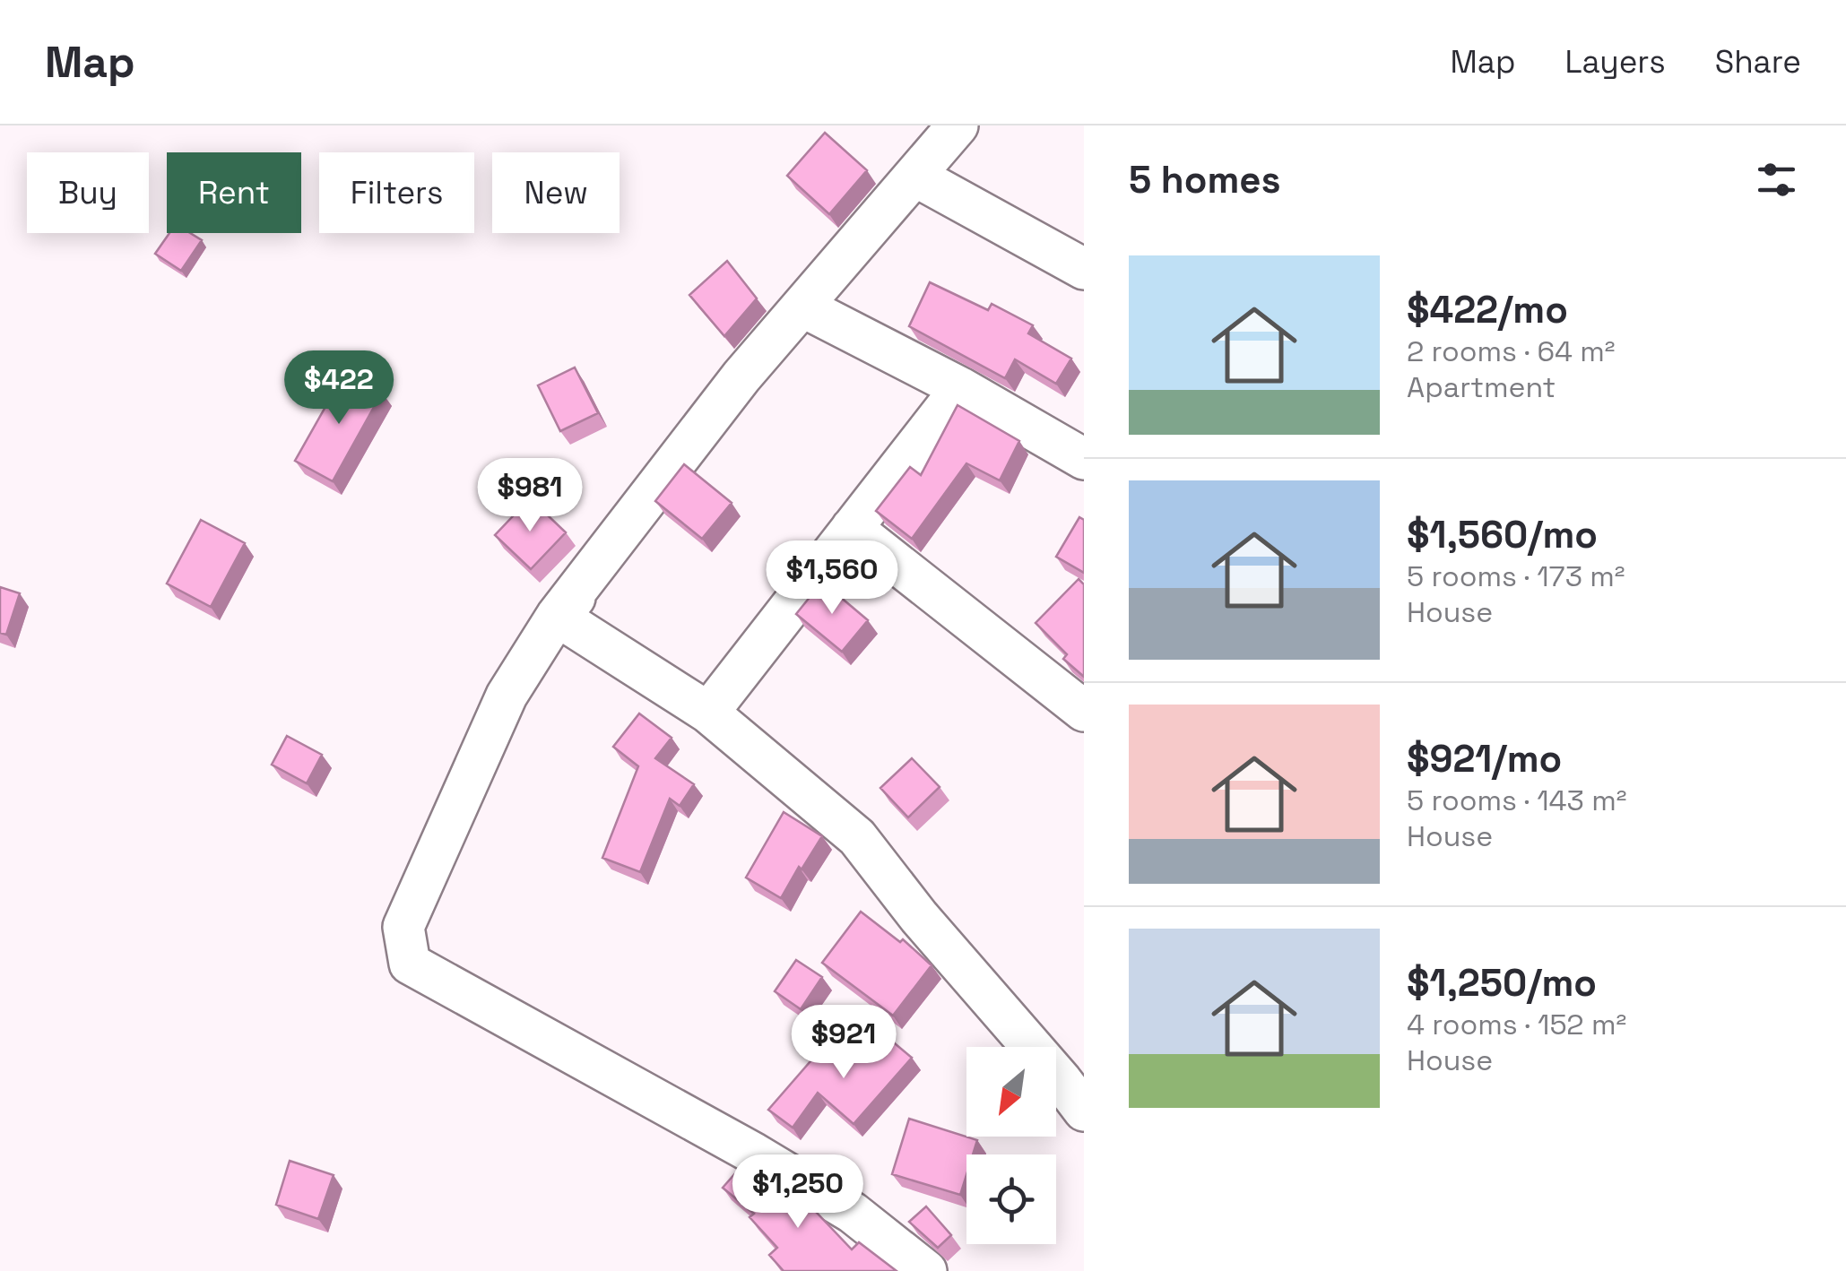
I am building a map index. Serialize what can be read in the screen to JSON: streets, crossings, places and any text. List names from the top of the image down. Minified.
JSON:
{"north":"bottom left","page":{"header":"Map","nav":["Map","Layers","Share"],"heading":"5 homes","chip":["Buy","Rent","Filters","New"],"list":[{"name":"$422/mo","note":"2 rooms · 64 m² · Apartment"},{"name":"$1,560/mo","note":"5 rooms · 173 m² · House"},{"name":"$921/mo","note":"5 rooms · 143 m² · House"},{"name":"$1,250/mo","note":"4 rooms · 152 m² · House"}],"price":["$422","$981","$1,560","$921","$1,250"]}}
